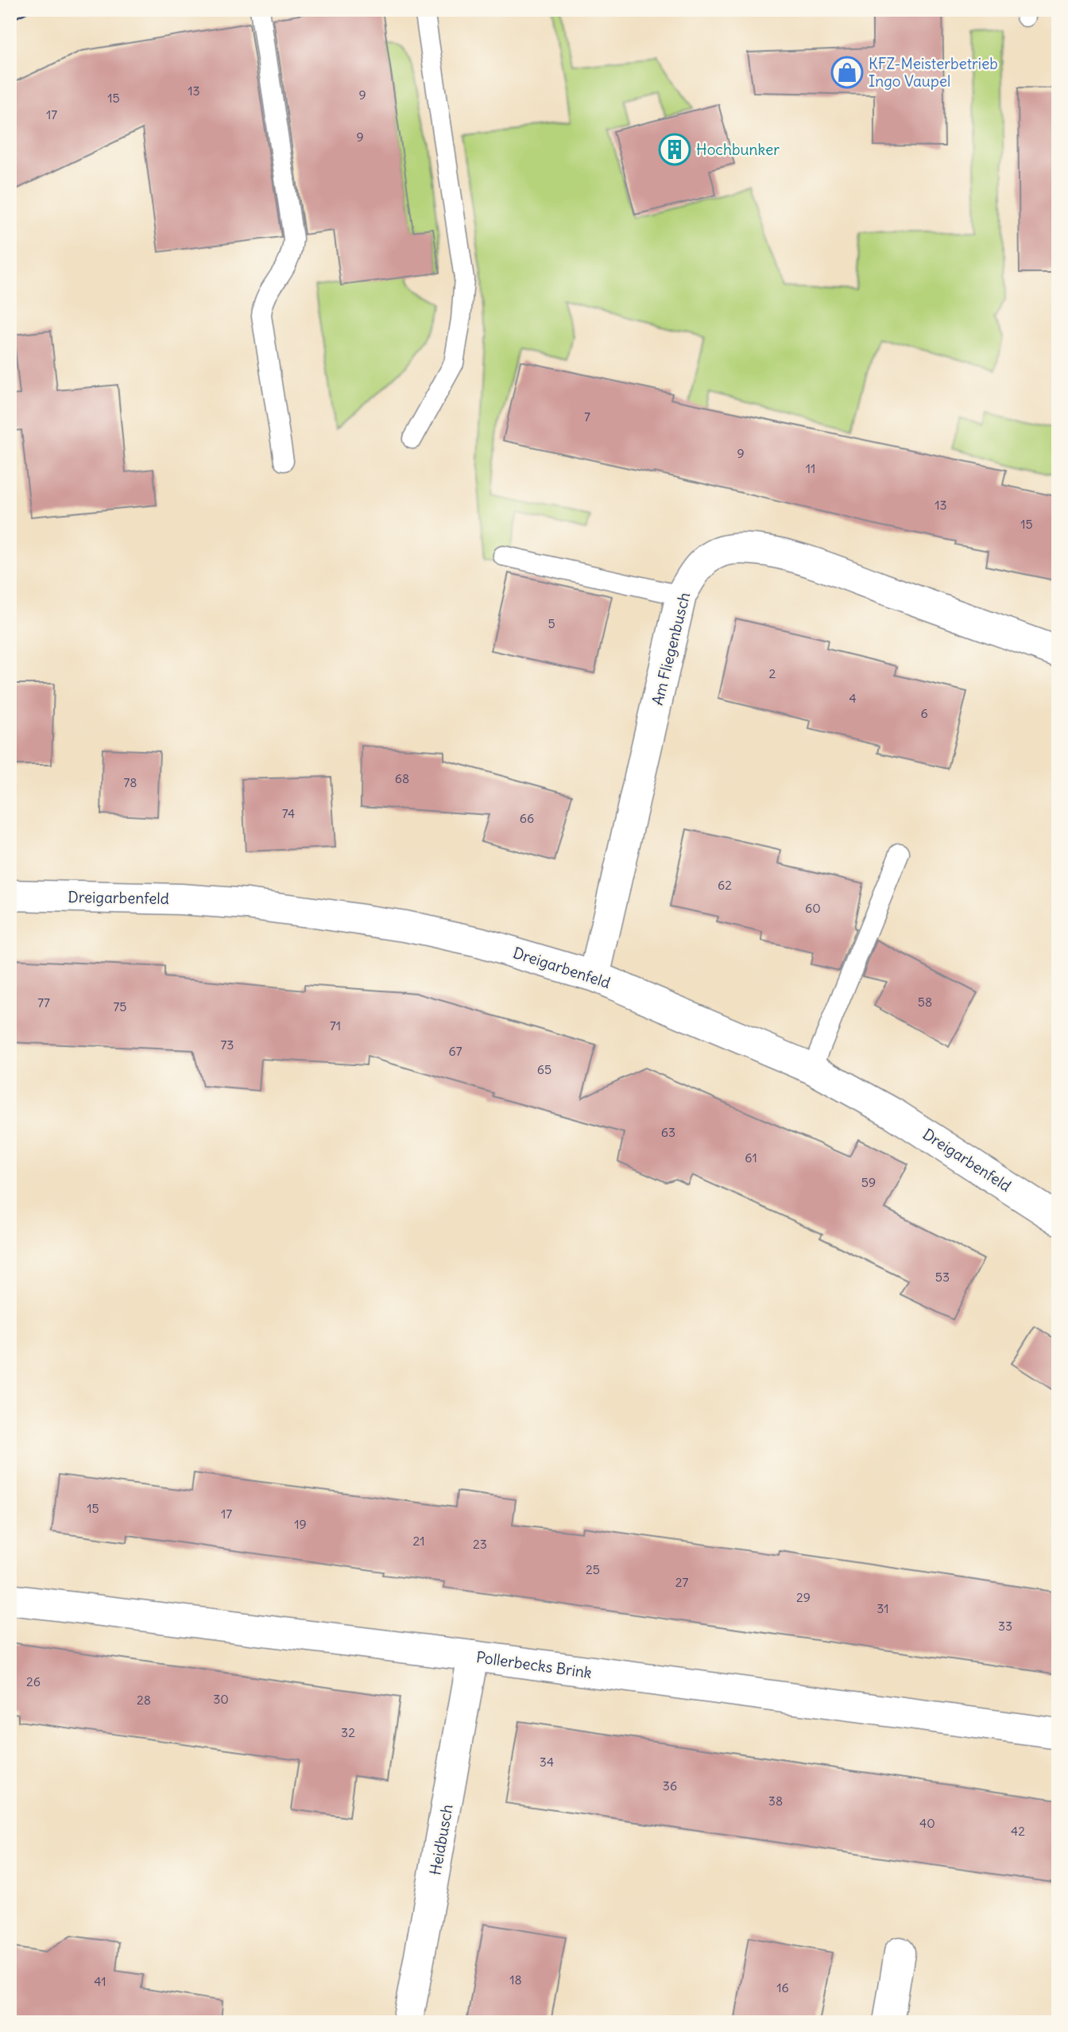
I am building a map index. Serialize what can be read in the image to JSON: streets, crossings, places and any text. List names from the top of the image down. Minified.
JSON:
{"streets":{"street":["Am Fliegenbusch","Dreigarbenfeld","Pollerbecks Brink","Heidbusch"]},"crossings":[["Am Fliegenbusch","Dreigarbenfeld"],["Pollerbecks Brink","Heidbusch"]],"places":{"shop":["KFZ-Meisterbetrieb Ingo Vaupel"],"building":["Hochbunker"]},"house_numbers":["13","9","15","17","9","7","9","11","13","15","5","2","4","6","68","78","74","66","62","60","58","77","75","71","73","67","65","63","61","59","53","15","17","19","21","23","25","27","29","31","33","26","30","28","32","34","36","38","40","42","18","41","16"]}
